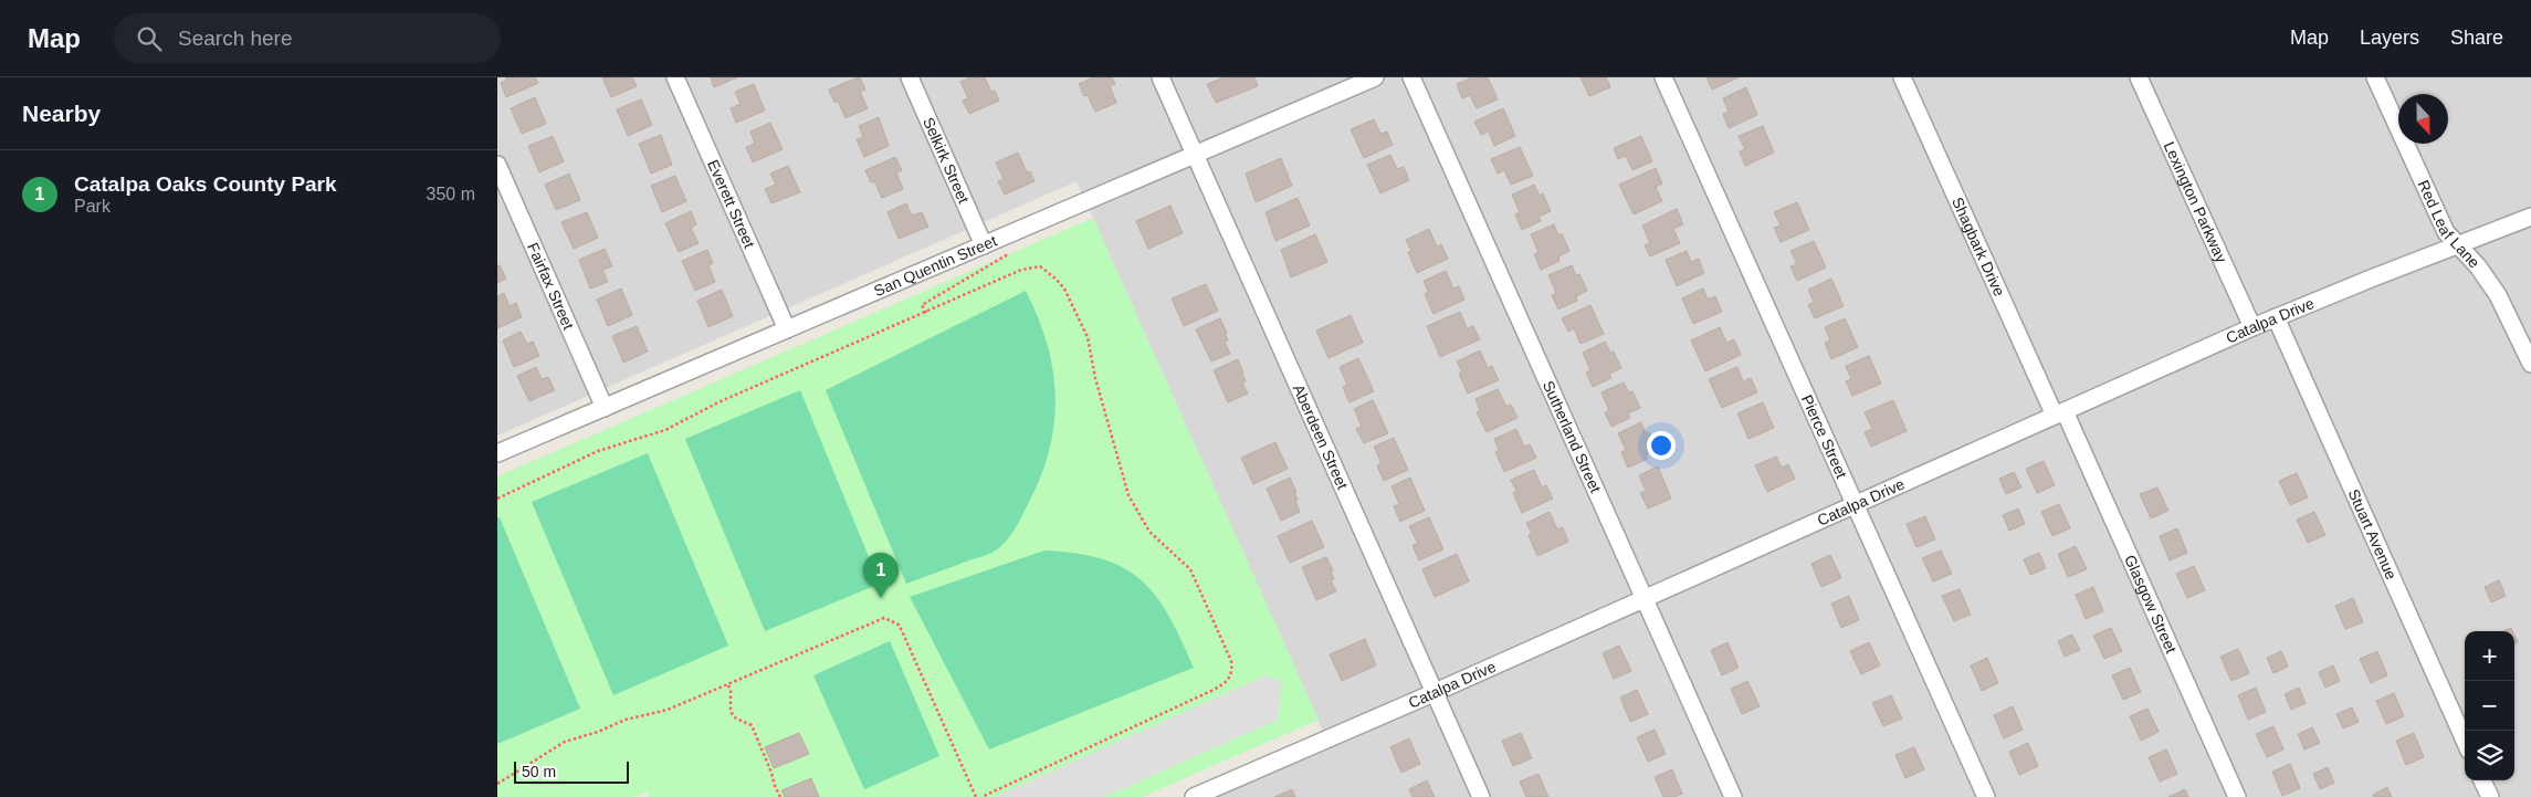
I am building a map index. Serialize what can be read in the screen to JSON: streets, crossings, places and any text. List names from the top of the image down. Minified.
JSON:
{"streets":{"street":["Selkirk Street","Lexington Parkway","Everett Street","Red Leaf Lane","Shagbark Drive","San Quentin Street","Fairfax Street","Catalpa Drive","Aberdeen Street","Sutherland Street","Pierce Street","Stuart Avenue","Glasgow Street"]},"crossings":[["Selkirk Street","San Quentin Street"],["Lexington Parkway","Catalpa Drive"],["Everett Street","San Quentin Street"],["Red Leaf Lane","Catalpa Drive"],["Shagbark Drive","Catalpa Drive"],["Shagbark Drive","Glasgow Street"],["San Quentin Street","Fairfax Street"],["San Quentin Street","Aberdeen Street"],["Catalpa Drive","Aberdeen Street"],["Catalpa Drive","Sutherland Street"],["Catalpa Drive","Pierce Street"],["Catalpa Drive","Stuart Avenue"],["Catalpa Drive","Glasgow Street"]],"scale_bar":"50 m","north":"bottom","page":{"header":"Map","search":"Search here","nav":["Map","Layers","Share"],"heading":"Nearby","list":[{"mark":"1","name":"Catalpa Oaks County Park","note":"Park","value":"350 m"}],"pins":"1","map_buttons":["+","−"],"scale":"50 m"}}
